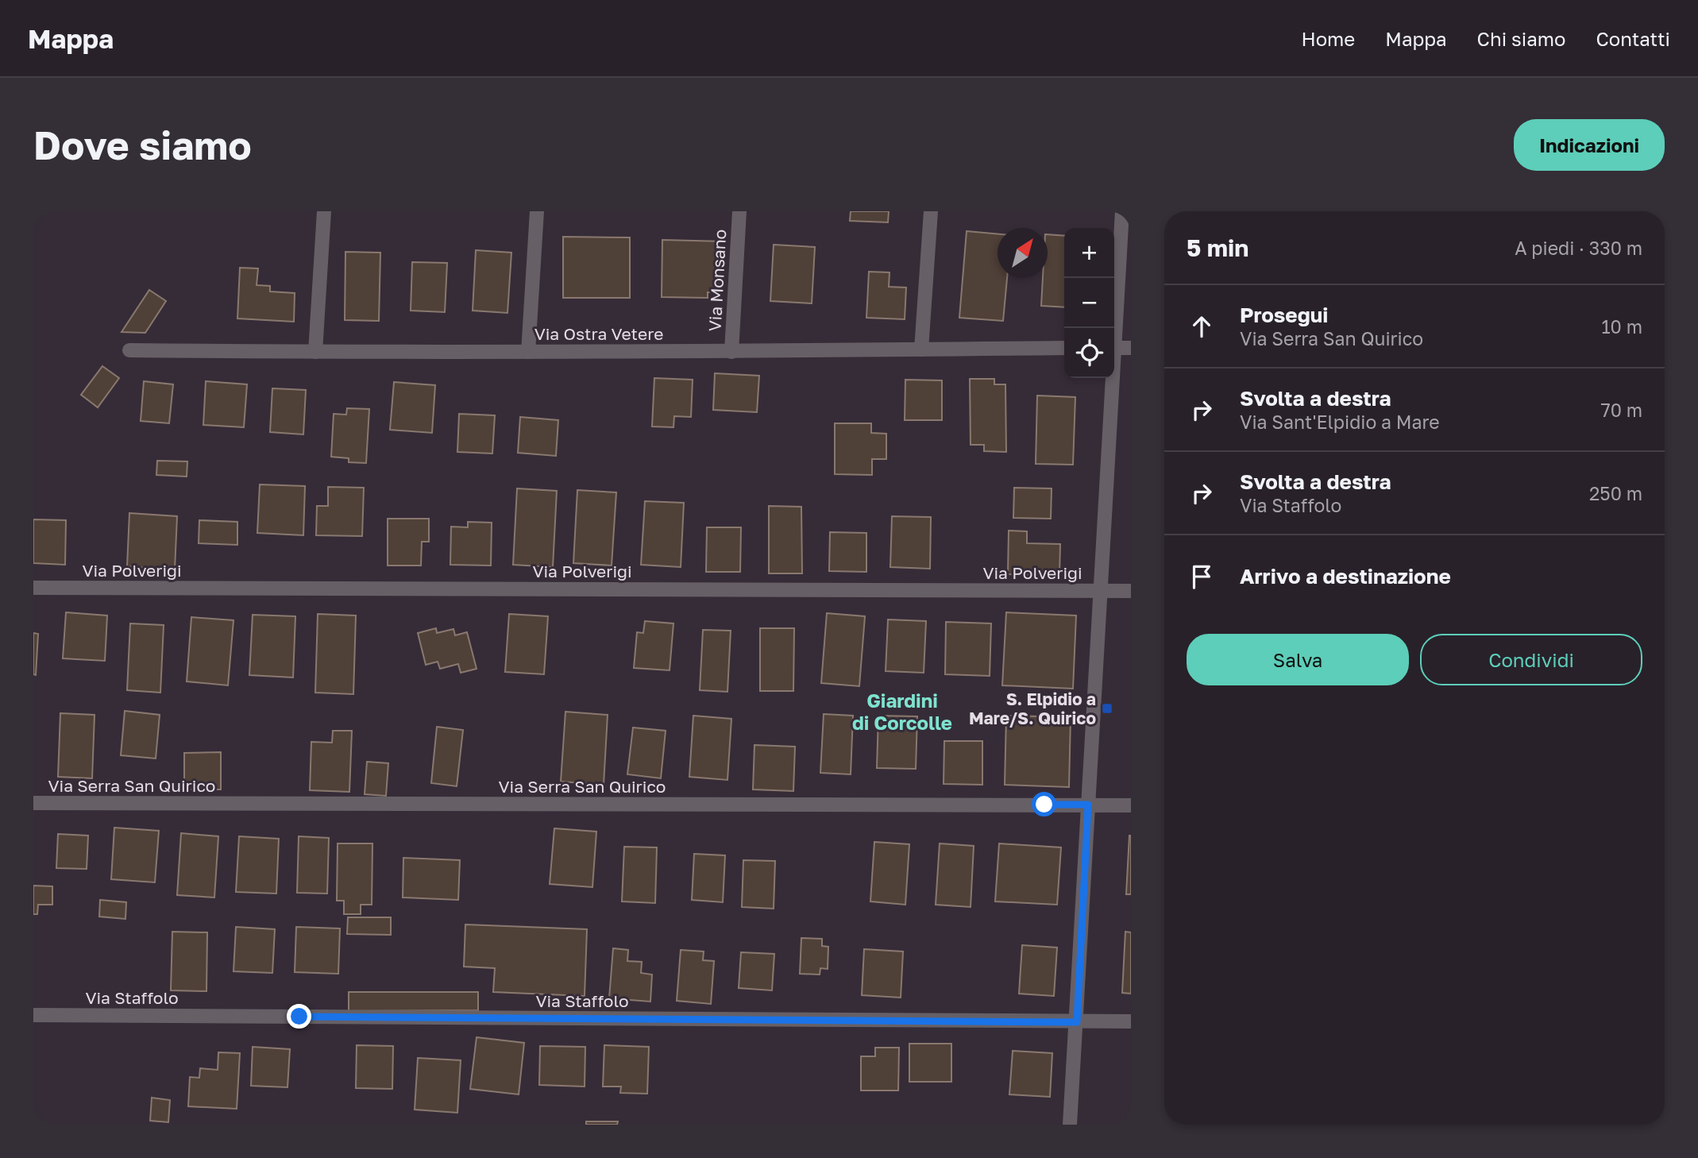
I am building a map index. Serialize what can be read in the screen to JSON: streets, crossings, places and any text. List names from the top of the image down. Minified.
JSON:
{"streets":{"street":["Via Monsano","Via Ostra Vetere","Via Polverigi","Via Serra San Quirico","Via Staffolo"]},"crossings":[["Via Monsano","Via Ostra Vetere"]],"districts":["Giardini di Corcolle"],"places":{"transit":["S. Elpidio a Mare/S. Quirico"]},"north":"top right","page":{"header":"Mappa","nav":["Home","Mappa","Chi siamo","Contatti"],"buttons":["Indicazioni",["Salva","Condividi"]],"title":"Dove siamo","heading":["5 min","A piedi · 330 m"],"map_buttons":["+","−"],"list":[["Prosegui","Via Serra San Quirico","10 m"],["Svolta a destra","Via Sant'Elpidio a Mare","70 m"],["Svolta a destra","Via Staffolo","250 m"],"Arrivo a destinazione"]}}
